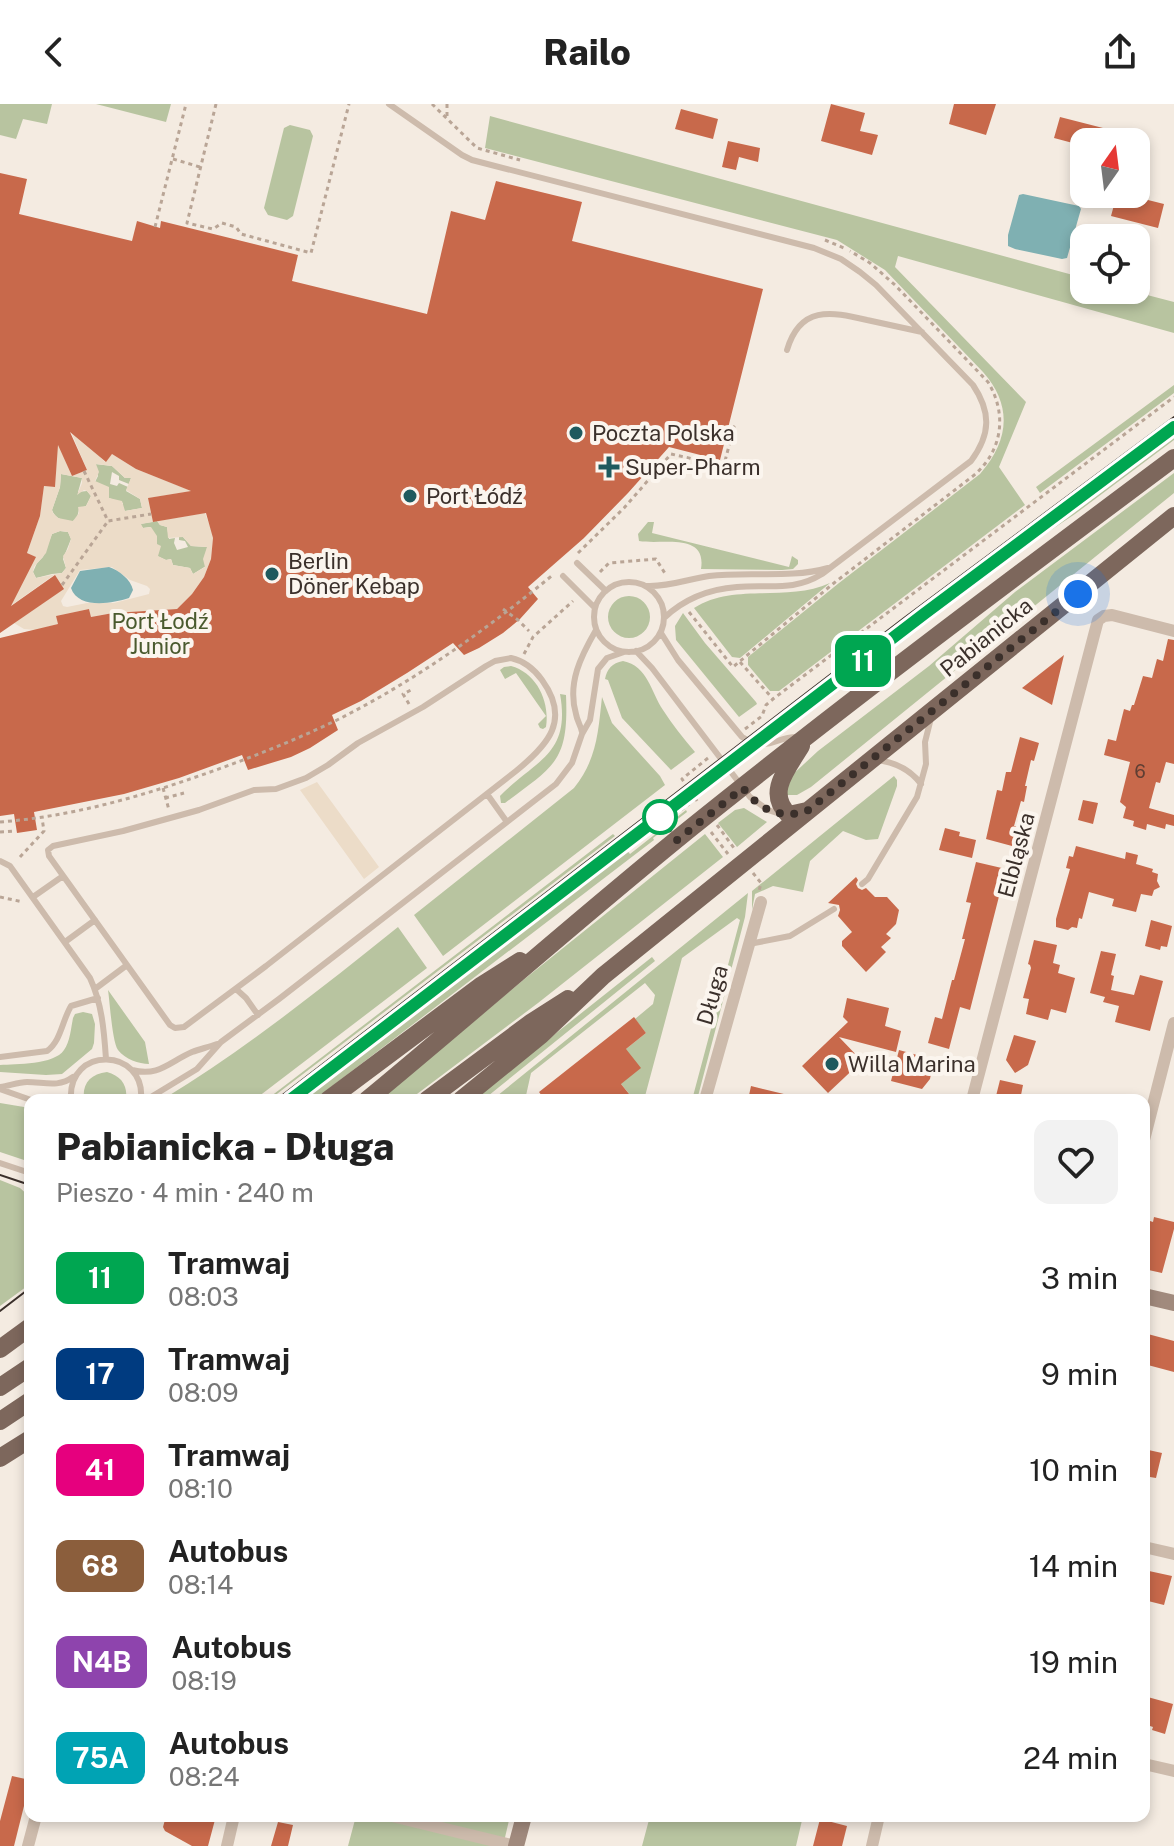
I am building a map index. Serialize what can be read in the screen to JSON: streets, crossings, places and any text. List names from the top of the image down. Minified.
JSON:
{"streets":{"main road":["Pabianicka"],"street":["Elbląska","Długa"]},"parks":["Port Łodź Junior"],"places":{"other":["Poczta Polska","Port Łódź","Berlin Döner Kebap","Willa Marina"],"health":["Super-Pharm"]},"lines":["tram line 11"],"house_numbers":["6"],"north":"top","page":{"header":"Railo","on_map":"11","heading":["Pabianicka - Długa","Pieszo · 4 min · 240 m"],"list":[{"mark":"11","name":"Tramwaj","note":"08:03","value":"3 min"},{"mark":"17","name":"Tramwaj","note":"08:09","value":"9 min"},{"mark":"41","name":"Tramwaj","note":"08:10","value":"10 min"},{"mark":"68","name":"Autobus","note":"08:14","value":"14 min"},{"mark":"N4B","name":"Autobus","note":"08:19","value":"19 min"},{"mark":"75A","name":"Autobus","note":"08:24","value":"24 min"}]}}
